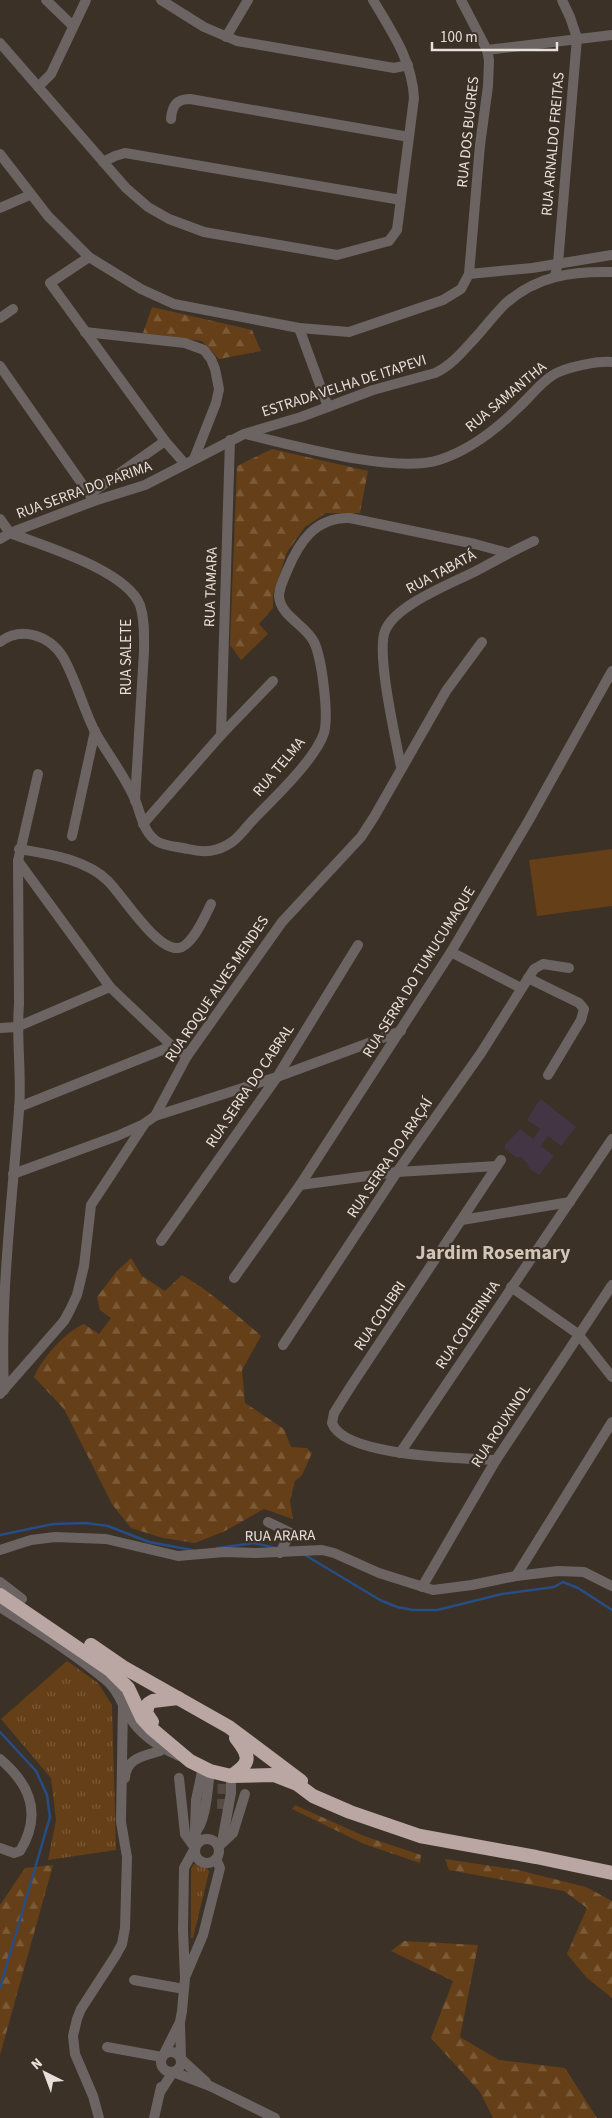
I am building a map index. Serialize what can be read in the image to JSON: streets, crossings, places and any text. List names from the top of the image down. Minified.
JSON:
{"streets":{"street":["RUA DOS BUGRES","RUA ARNALDO FREITAS","ESTRADA VELHA DE ITAPEVI","RUA SAMANTHA","RUA SERRA DO PARIMA","RUA TABATÁ","RUA TAMARA","RUA SALETE","RUA TELMA","RUA SERRA DO TUMUCUMAQUE","RUA ROQUE ALVES MENDES","RUA SERRA DO CABRAL","RUA SERRA DO ARAÇAÍ","RUA COLIBRI","RUA COLERINHA","RUA ROUXINOL","RUA ARARA"]},"crossings":[["RUA ARNALDO FREITAS","ESTRADA VELHA DE ITAPEVI"],["ESTRADA VELHA DE ITAPEVI","RUA SAMANTHA"],["ESTRADA VELHA DE ITAPEVI","RUA SERRA DO PARIMA"],["ESTRADA VELHA DE ITAPEVI","RUA TAMARA"],["RUA SERRA DO PARIMA","RUA TAMARA"],["RUA SERRA DO PARIMA","RUA SALETE"],["RUA TABATÁ","RUA TELMA"],["RUA TABATÁ","RUA ROQUE ALVES MENDES"],["RUA SALETE","RUA TELMA"],["RUA SERRA DO ARAÇAÍ","RUA COLIBRI"],["RUA COLIBRI","RUA COLERINHA"],["RUA ROUXINOL","RUA ARARA"]],"districts":["Jardim Rosemary"],"scale_bar":"100 m","north":"top left"}
